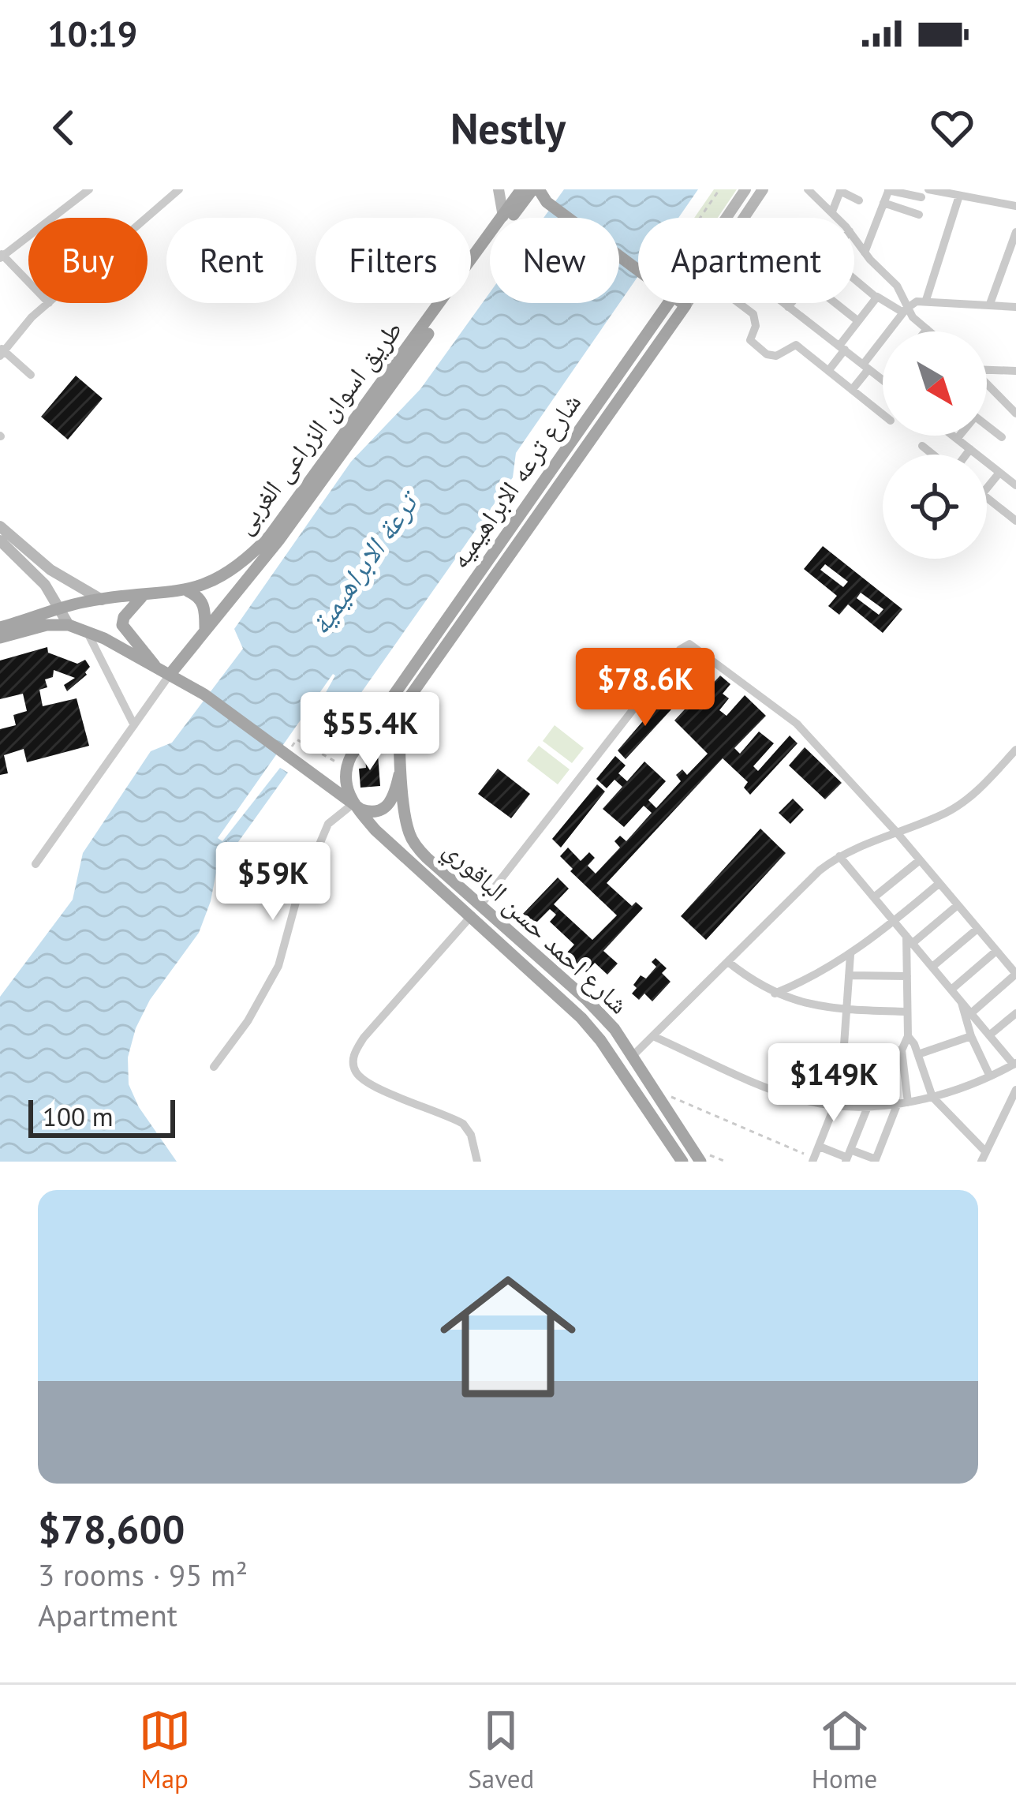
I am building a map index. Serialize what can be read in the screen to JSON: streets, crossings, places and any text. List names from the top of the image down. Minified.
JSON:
{"streets":{"main road":["طريق اسوان الزراعى الغربى","شارع ترعه الابراهيميه","شارع احمد حسن الباقوري"]},"crossings":[["طريق اسوان الزراعى الغربى","شارع احمد حسن الباقوري"],["شارع ترعه الابراهيميه","شارع احمد حسن الباقوري"]],"water":["ترعة الابراهيمية"],"scale_bar":"100 m","north":"bottom right","page":{"status":"10:19","header":"Nestly","chip":["Buy","Rent","Filters","New","Apartment"],"price":["$78.6K","$55.4K","$59K","$149K"],"scale":"100 m","list":[{"name":"$78,600","note":"3 rooms · 95 m² · Apartment"}],"tabs":["Map","Saved","Home"]}}
